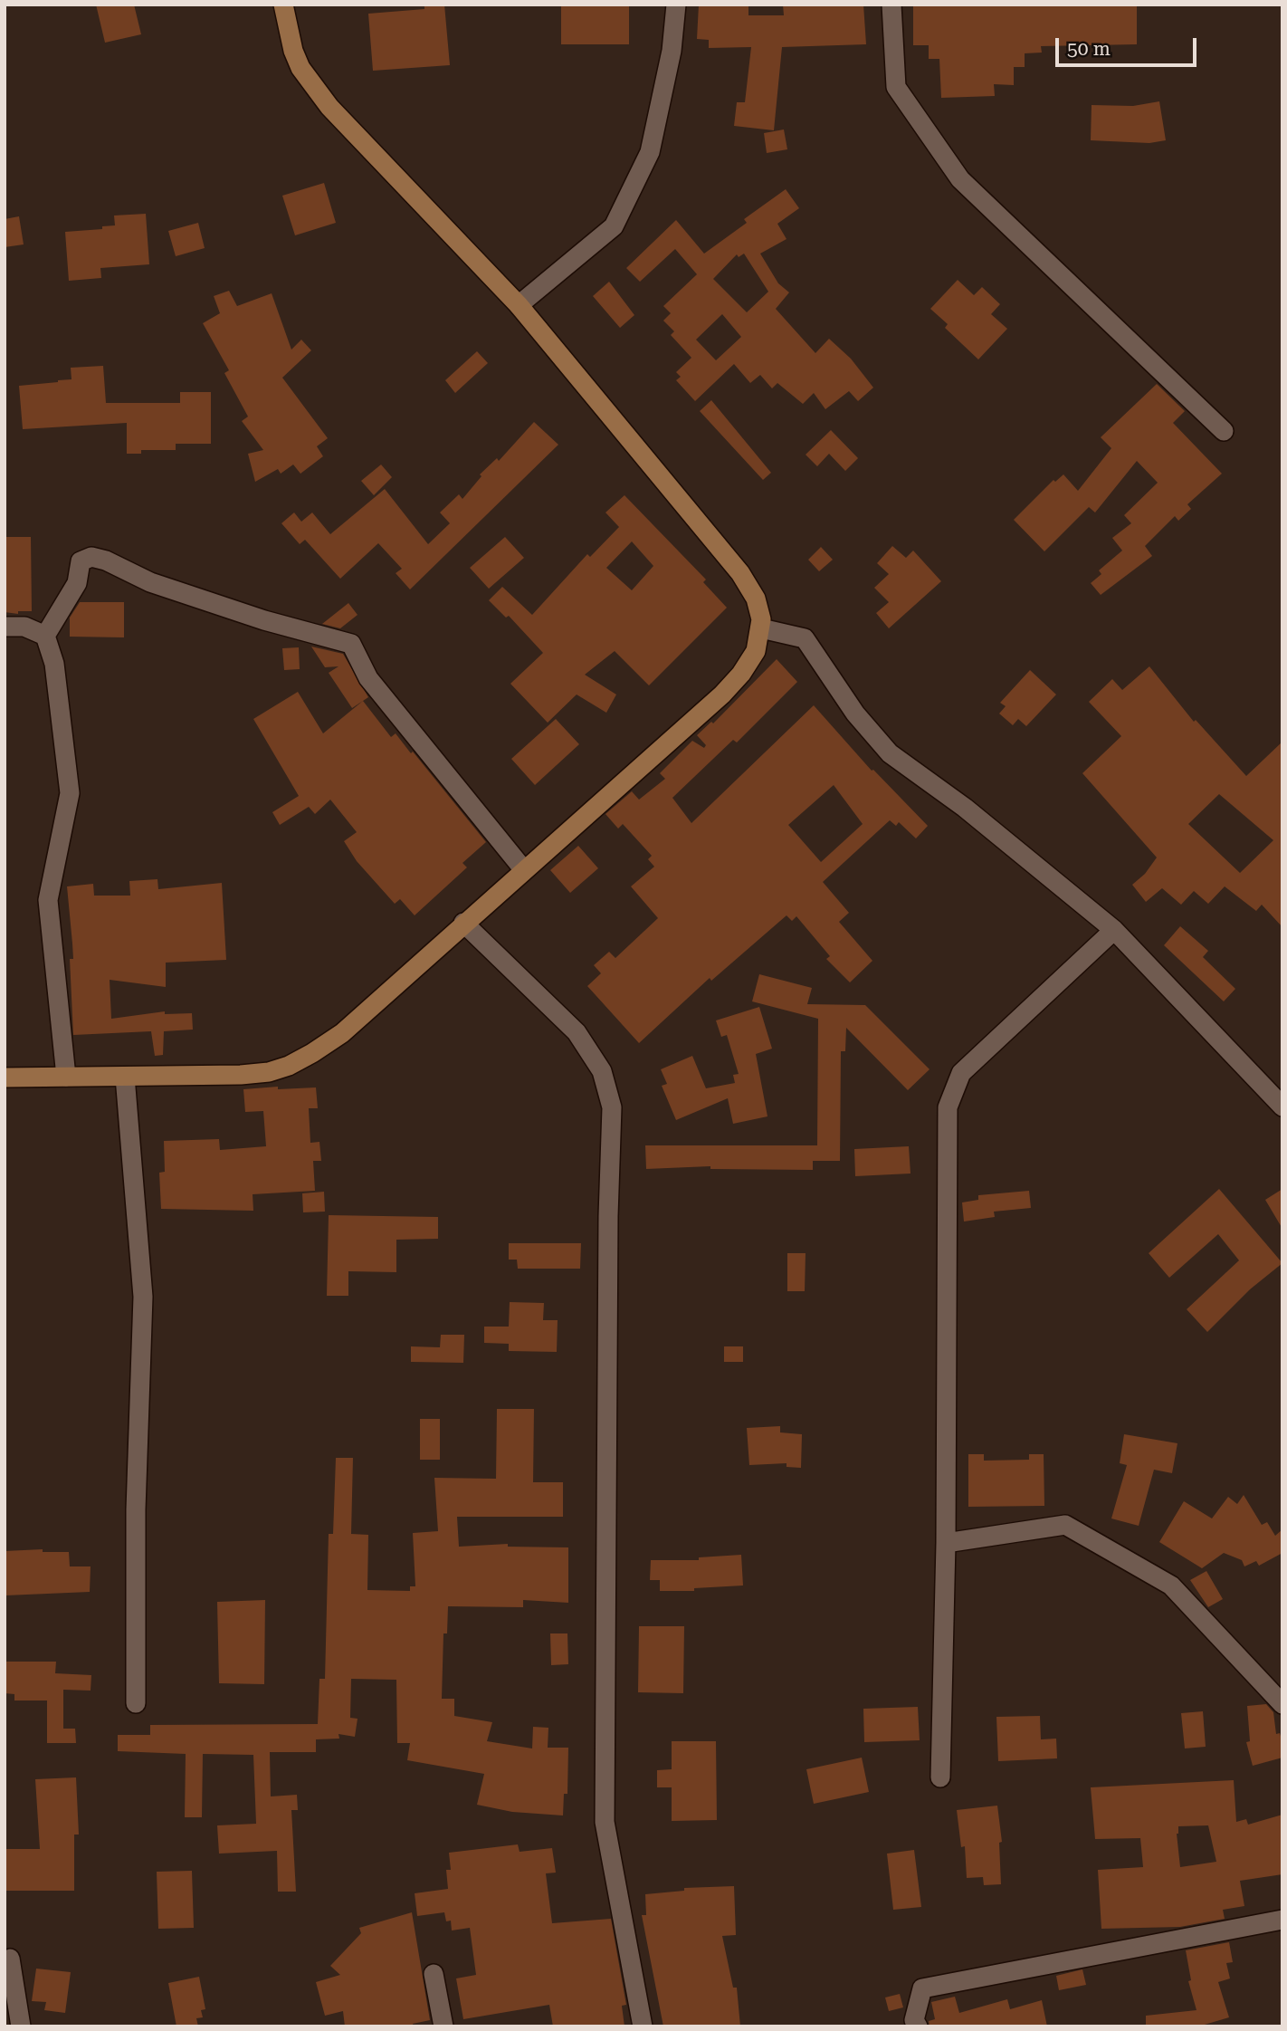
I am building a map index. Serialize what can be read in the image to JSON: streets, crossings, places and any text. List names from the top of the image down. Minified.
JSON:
{"scale_bar":"50 m"}
